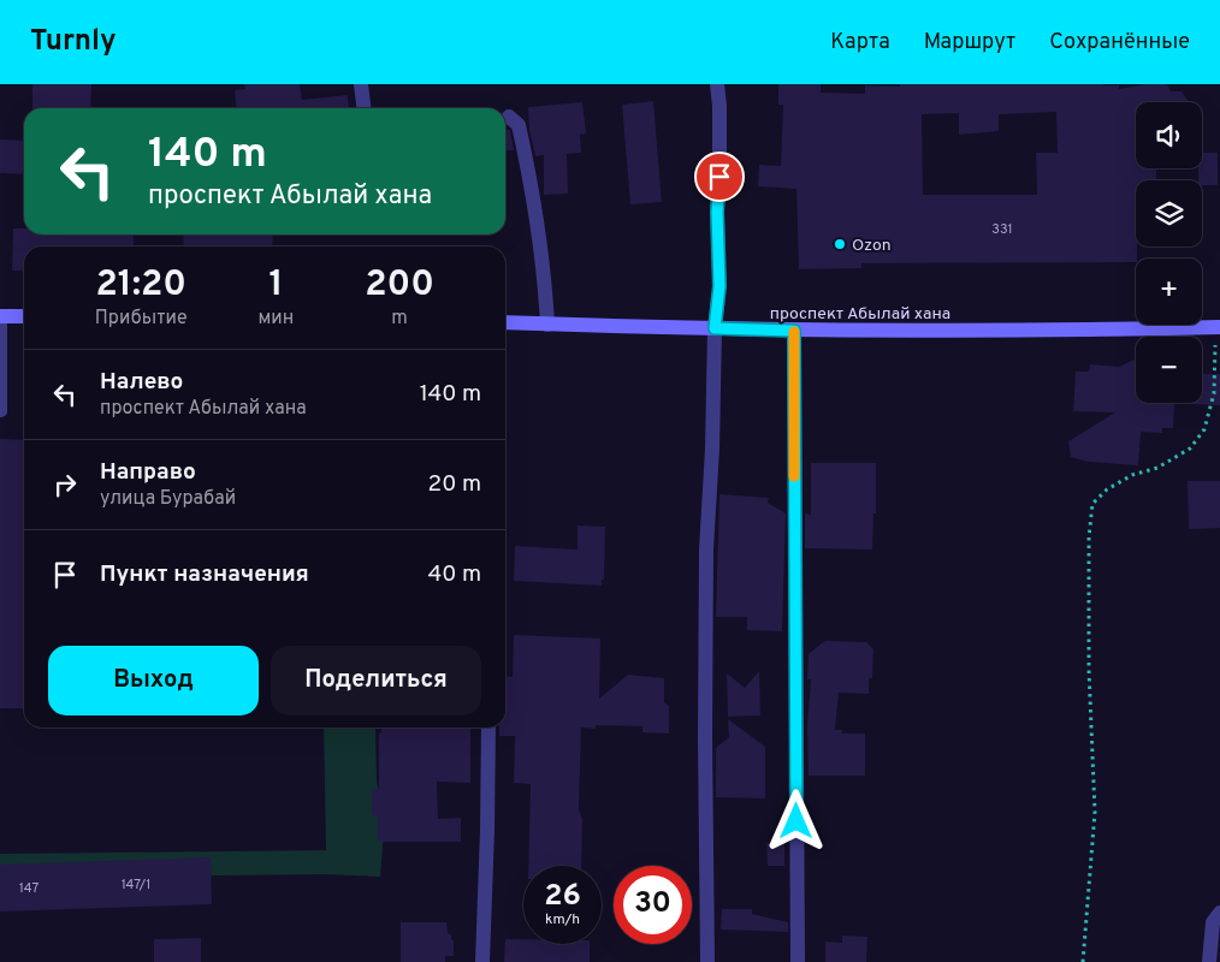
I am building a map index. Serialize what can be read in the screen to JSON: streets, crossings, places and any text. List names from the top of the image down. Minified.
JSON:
{"streets":{"main road":["проспект Абылай хана"]},"places":["Ozon"],"house_numbers":["331","147/1","147"],"page":{"header":"Turnly","nav":["Карта","Маршрут","Сохранённые"],"map_buttons":["+","−"],"turn":["140 m","проспект Абылай хана"],"eta":["21:20","Прибытие","1","мин","200","m"],"list":[{"name":"Налево","note":"проспект Абылай хана","value":"140 m"},{"name":"Направо","note":"улица Бурабай","value":"20 m"},{"name":"Пункт назначения","value":"40 m"}],"buttons":["Выход","Поделиться"],"speed":"26 km/h","limit":"30"}}
